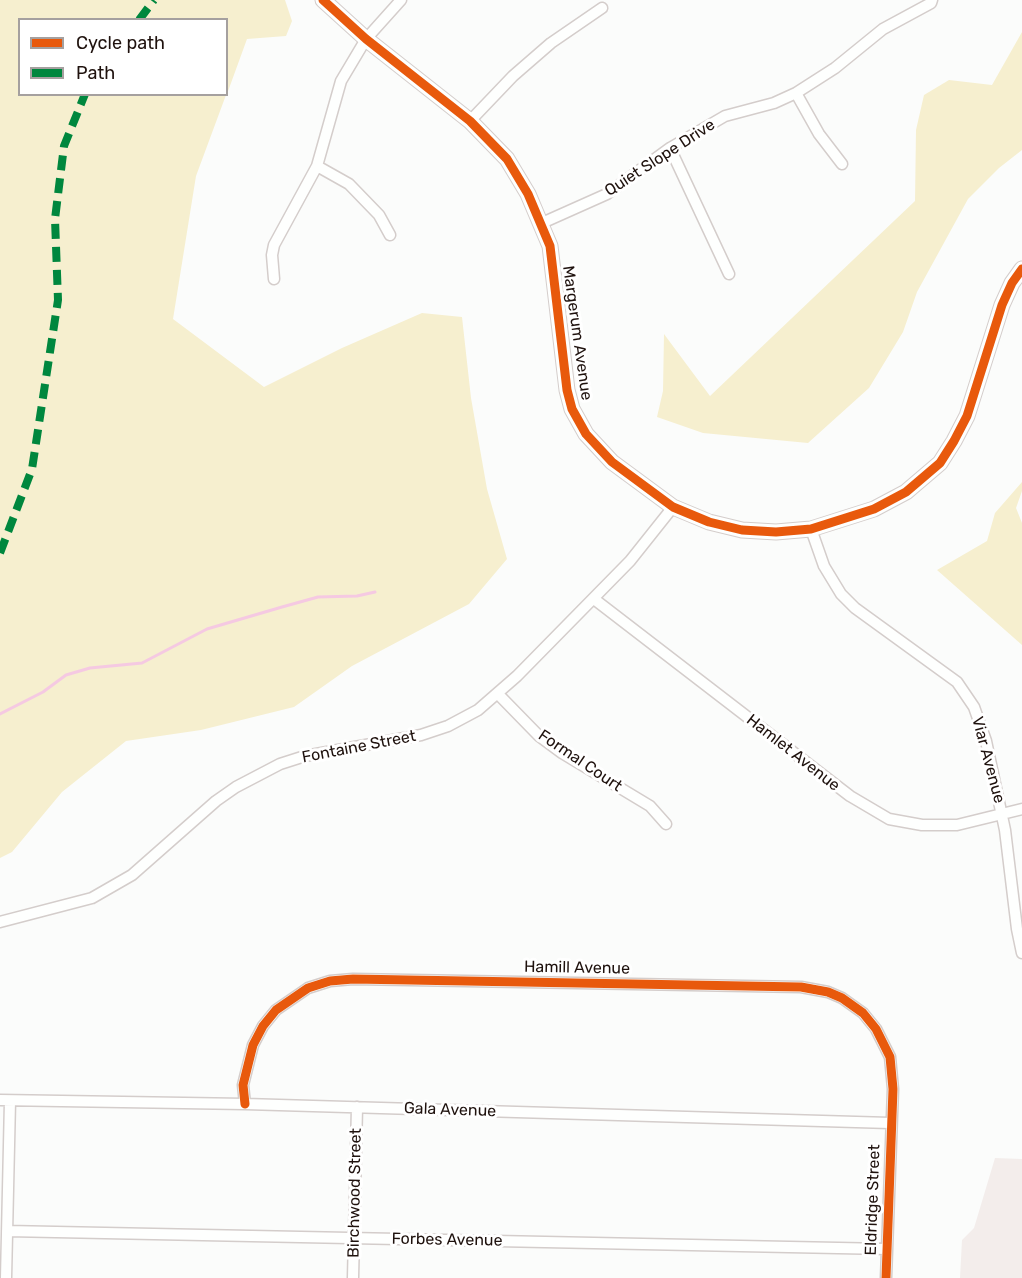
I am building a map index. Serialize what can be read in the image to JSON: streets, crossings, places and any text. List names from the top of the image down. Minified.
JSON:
{"streets":{"street":["Quiet Slope Drive","Margerum Avenue","Fontaine Street","Hamlet Avenue","Viar Avenue","Formal Court","Hamill Avenue","Gala Avenue","Birchwood Street","Eldridge Street","Forbes Avenue"]},"crossings":[["Quiet Slope Drive","Margerum Avenue"],["Margerum Avenue","Fontaine Street"],["Margerum Avenue","Viar Avenue"],["Fontaine Street","Hamlet Avenue"],["Fontaine Street","Formal Court"],["Hamlet Avenue","Viar Avenue"],["Hamill Avenue","Gala Avenue"],["Hamill Avenue","Eldridge Street"],["Gala Avenue","Birchwood Street"],["Gala Avenue","Eldridge Street"],["Birchwood Street","Forbes Avenue"],["Eldridge Street","Forbes Avenue"]],"legend":["Cycle path","Path"]}
